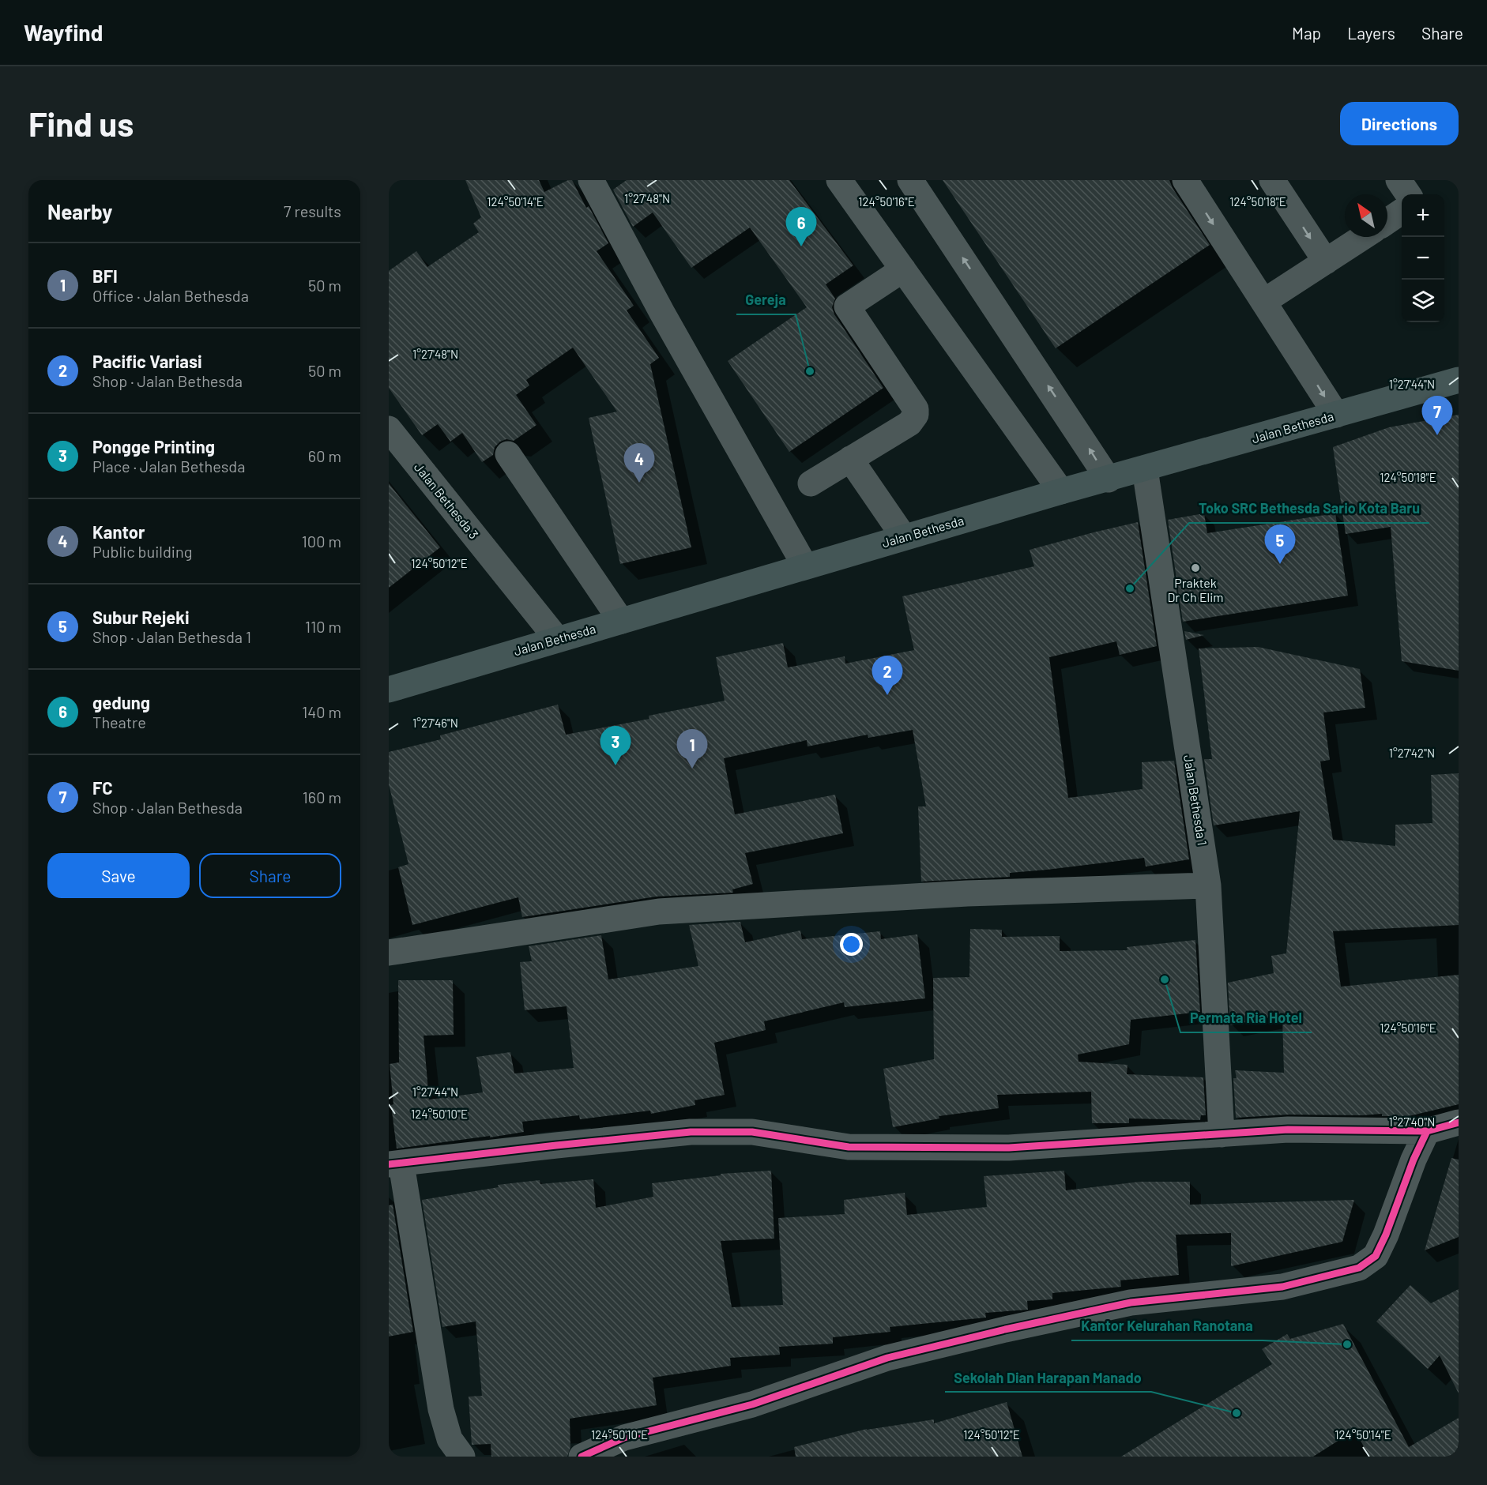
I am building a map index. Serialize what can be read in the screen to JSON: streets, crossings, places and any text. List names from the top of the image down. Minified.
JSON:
{"streets":{"highway":["Jalan Bethesda"],"street":["Jalan Bethesda 3","Jalan Bethesda 1"]},"crossings":[["Jalan Bethesda","Jalan Bethesda 3"],["Jalan Bethesda","Jalan Bethesda 1"]],"places":["Gereja","Praktek Dr Ch Elim","Toko SRC Bethesda Sario Kota Baru","Permata Ria Hotel","Kantor Kelurahan Ranotana","Sekolah Dian Harapan Manado"],"north":"top left","page":{"header":"Wayfind","nav":["Map","Layers","Share"],"buttons":["Directions",["Save","Share"]],"title":"Find us","heading":["Nearby","7 results"],"map_buttons":["+","−"],"pins":["6","7","4","5","2","3","1"],"list":[{"mark":"1","name":"BFI","note":"Office · Jalan Bethesda","value":"50 m"},{"mark":"2","name":"Pacific Variasi","note":"Shop · Jalan Bethesda","value":"50 m"},{"mark":"3","name":"Pongge Printing","note":"Place · Jalan Bethesda","value":"60 m"},{"mark":"4","name":"Kantor","note":"Public building","value":"100 m"},{"mark":"5","name":"Subur Rejeki","note":"Shop · Jalan Bethesda 1","value":"110 m"},{"mark":"6","name":"gedung","note":"Theatre","value":"140 m"},{"mark":"7","name":"FC","note":"Shop · Jalan Bethesda","value":"160 m"}]},"coordinates":["1°27'48\"N","124°50'14\"E","124°50'16\"E","124°50'18\"E","1°27'44\"N","124°50'12\"E","1°27'46\"N","1°27'42\"N","124°50'10\"E","1°27'40\"N"]}
